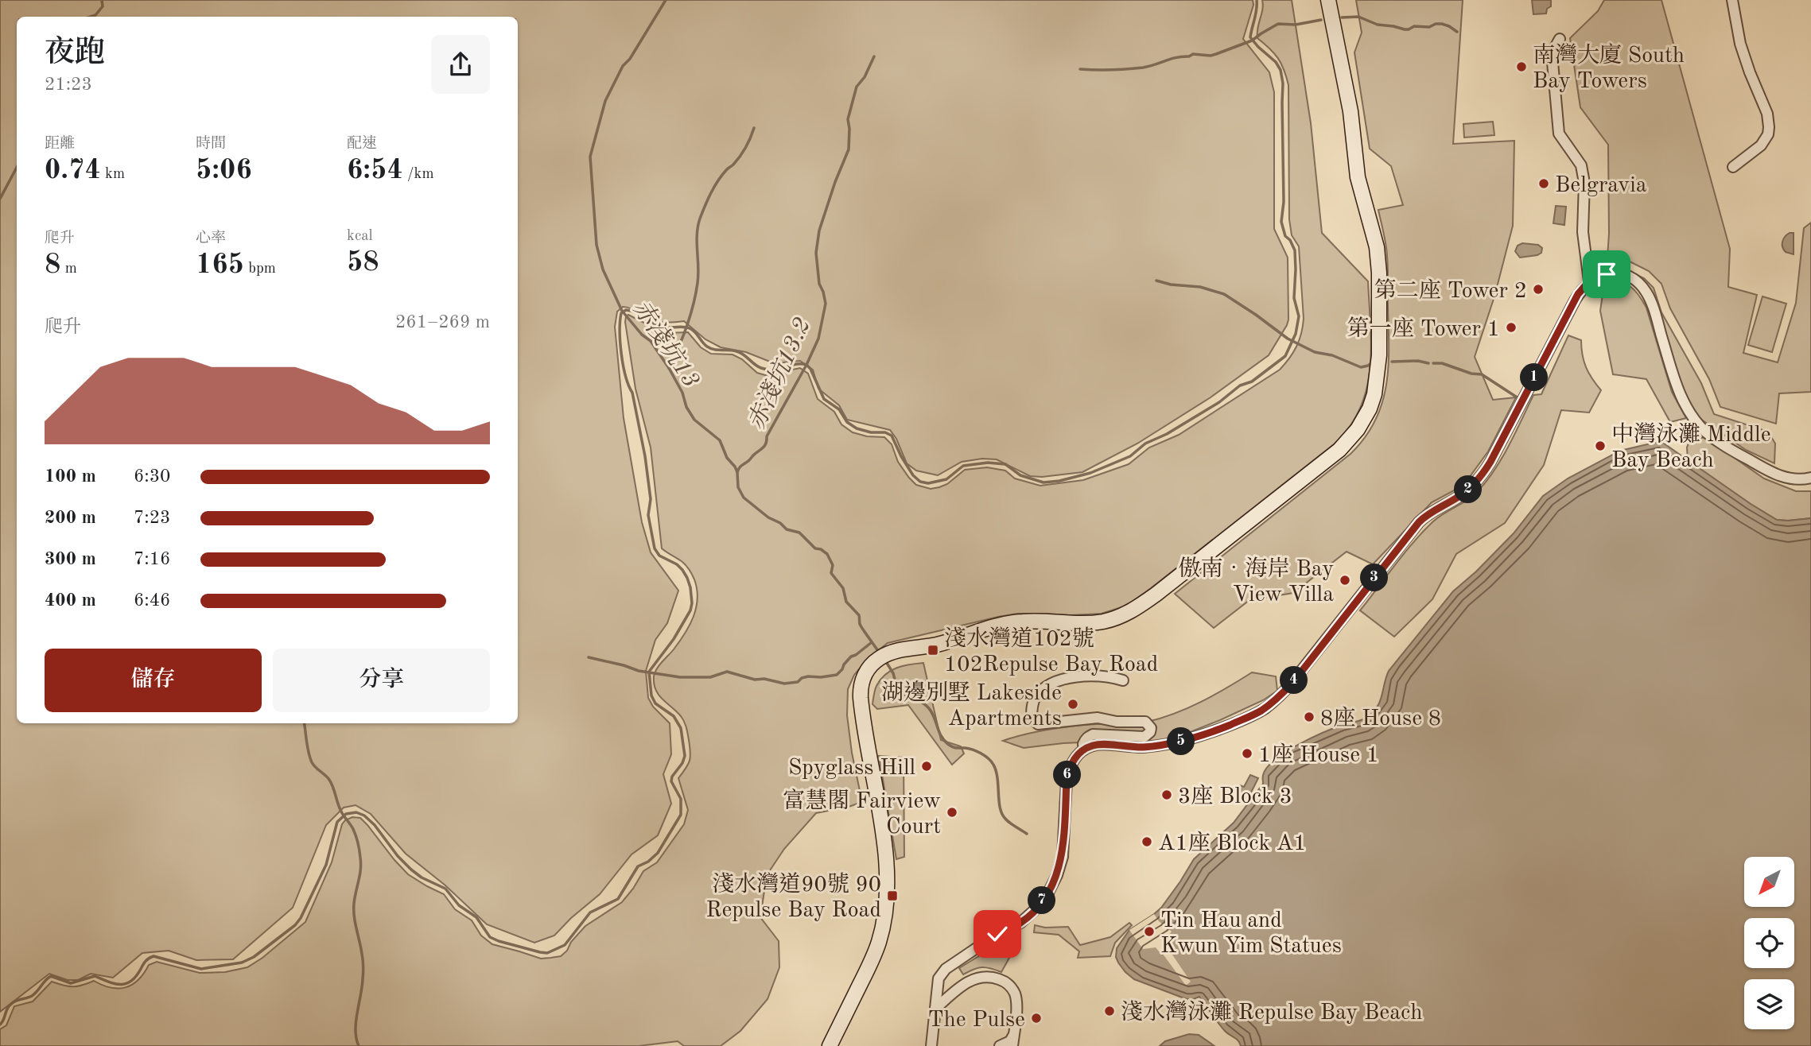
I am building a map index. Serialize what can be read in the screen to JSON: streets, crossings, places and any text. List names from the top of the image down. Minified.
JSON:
{"water":["赤淺坑13","赤淺坑13.2"],"places":{"other":["南灣大廈 South Bay Towers","Belgravia","第二座 Tower 2","第一座 Tower 1","中灣泳灘 Middle Bay Beach","傲南．海岸 Bay View Villa","湖邊別墅 Lakeside Apartments","8座 House 8","1座 House 1","Spyglass Hill","3座 Block 3","富慧閣 Fairview Court","A1座 Block A1","Tin Hau and Kwun Yim Statues","淺水灣泳灘 Repulse Bay Beach","The Pulse"],"transit":["淺水灣道102號 102Repulse Bay Road","淺水灣道90號 90 Repulse Bay Road"]},"north":"bottom left","page":{"heading":["夜跑","21:23"],"stats":[["距離","0.74 km"],["時間","5:06"],["配速","6:54 /km"],["爬升","8 m"],["心率","165 bpm"],["kcal","58"]],"chart":["爬升","261–269 m"],"pins":["1","2","3","4","5","6","7"],"list":[{"name":"100 m","note":"6:30"},{"name":"200 m","note":"7:23"},{"name":"300 m","note":"7:16"},{"name":"400 m","note":"6:46"}],"buttons":["儲存","分享"]}}
